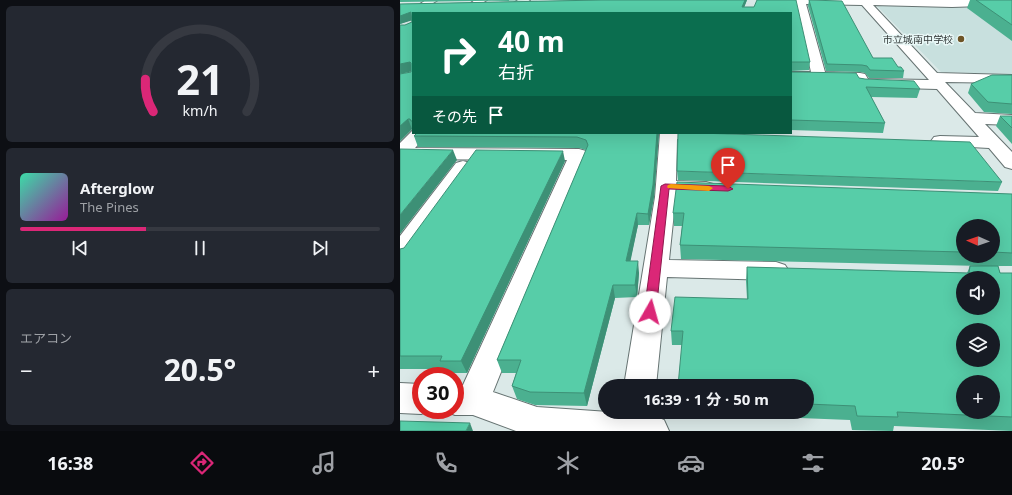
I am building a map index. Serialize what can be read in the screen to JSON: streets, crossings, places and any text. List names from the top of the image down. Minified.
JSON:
{"places":["市立城南中学校"],"north":"left","page":{"turn":["40 m","右折"],"then":"その先","song":["Afterglow","The Pines"],"map_buttons":"+","tile":"エアコン","heat":["−","20.5°","+"],"limit":"30","trip":"16:39 · 1 分 · 50 m","tabs":["16:38","20.5°"],"gauge":["21","km/h"]}}
